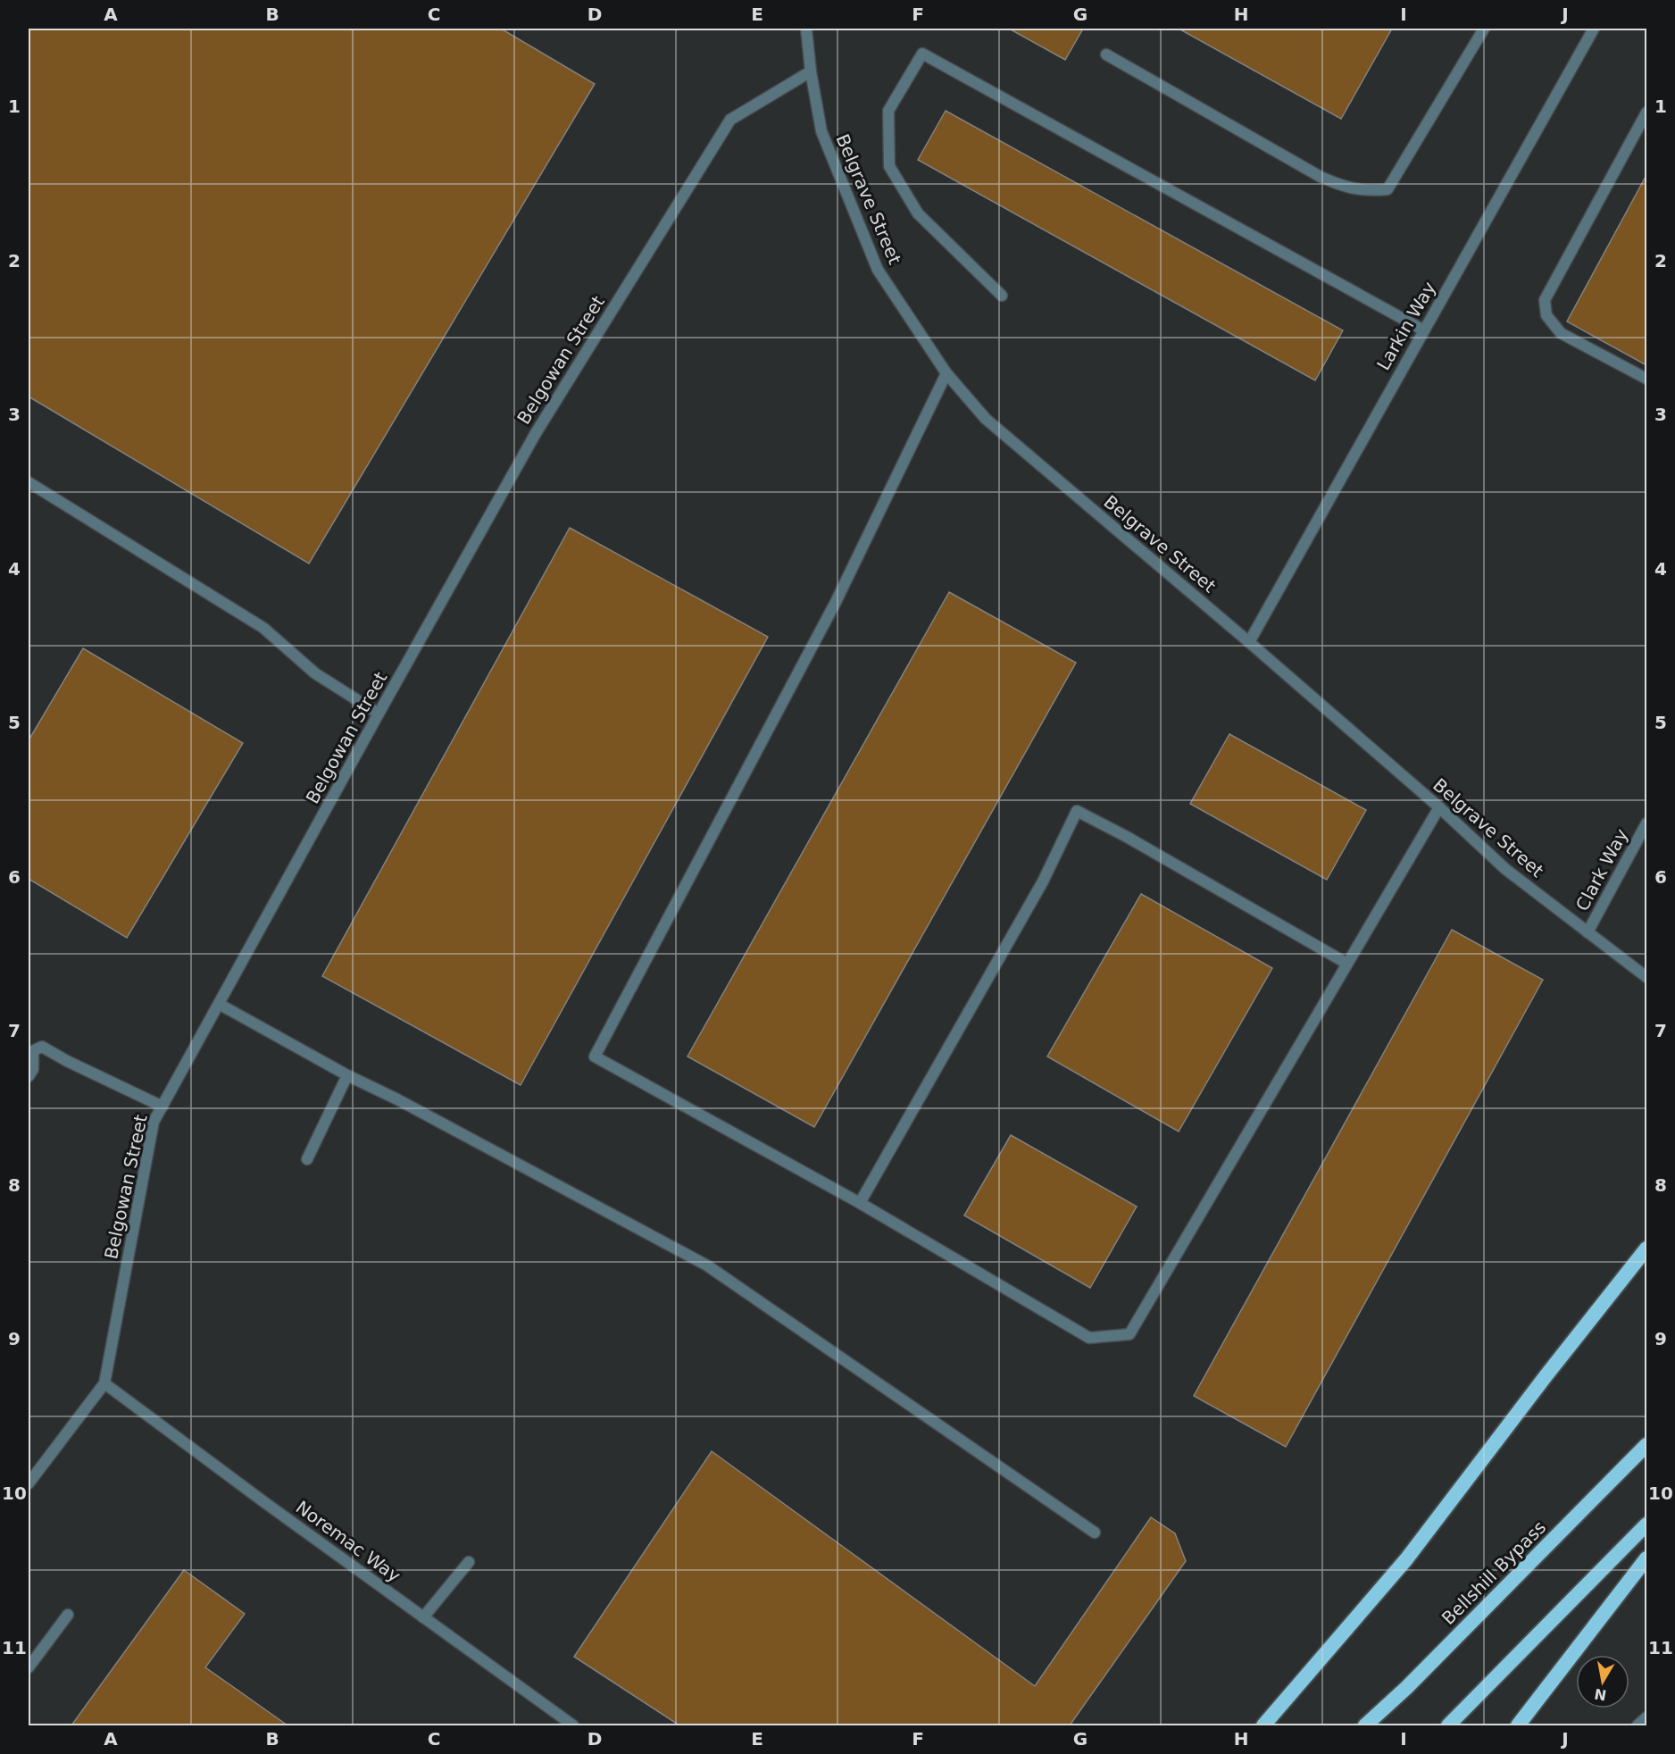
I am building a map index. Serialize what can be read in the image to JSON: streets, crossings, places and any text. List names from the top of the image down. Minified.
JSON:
{"streets":{"highway":["Bellshill Bypass"],"street":["Belgrave Street","Larkin Way","Belgowan Street","Clark Way","Noremac Way"]},"crossings":[["Belgrave Street","Larkin Way"],["Belgrave Street","Belgowan Street"],["Belgrave Street","Clark Way"],["Belgowan Street","Noremac Way"]],"north":"bottom","grid":{"columns":["A","B","C","D","E","F","G","H","I","J"],"rows":["1","2","3","4","5","6","7","8","9","10","11"]}}
